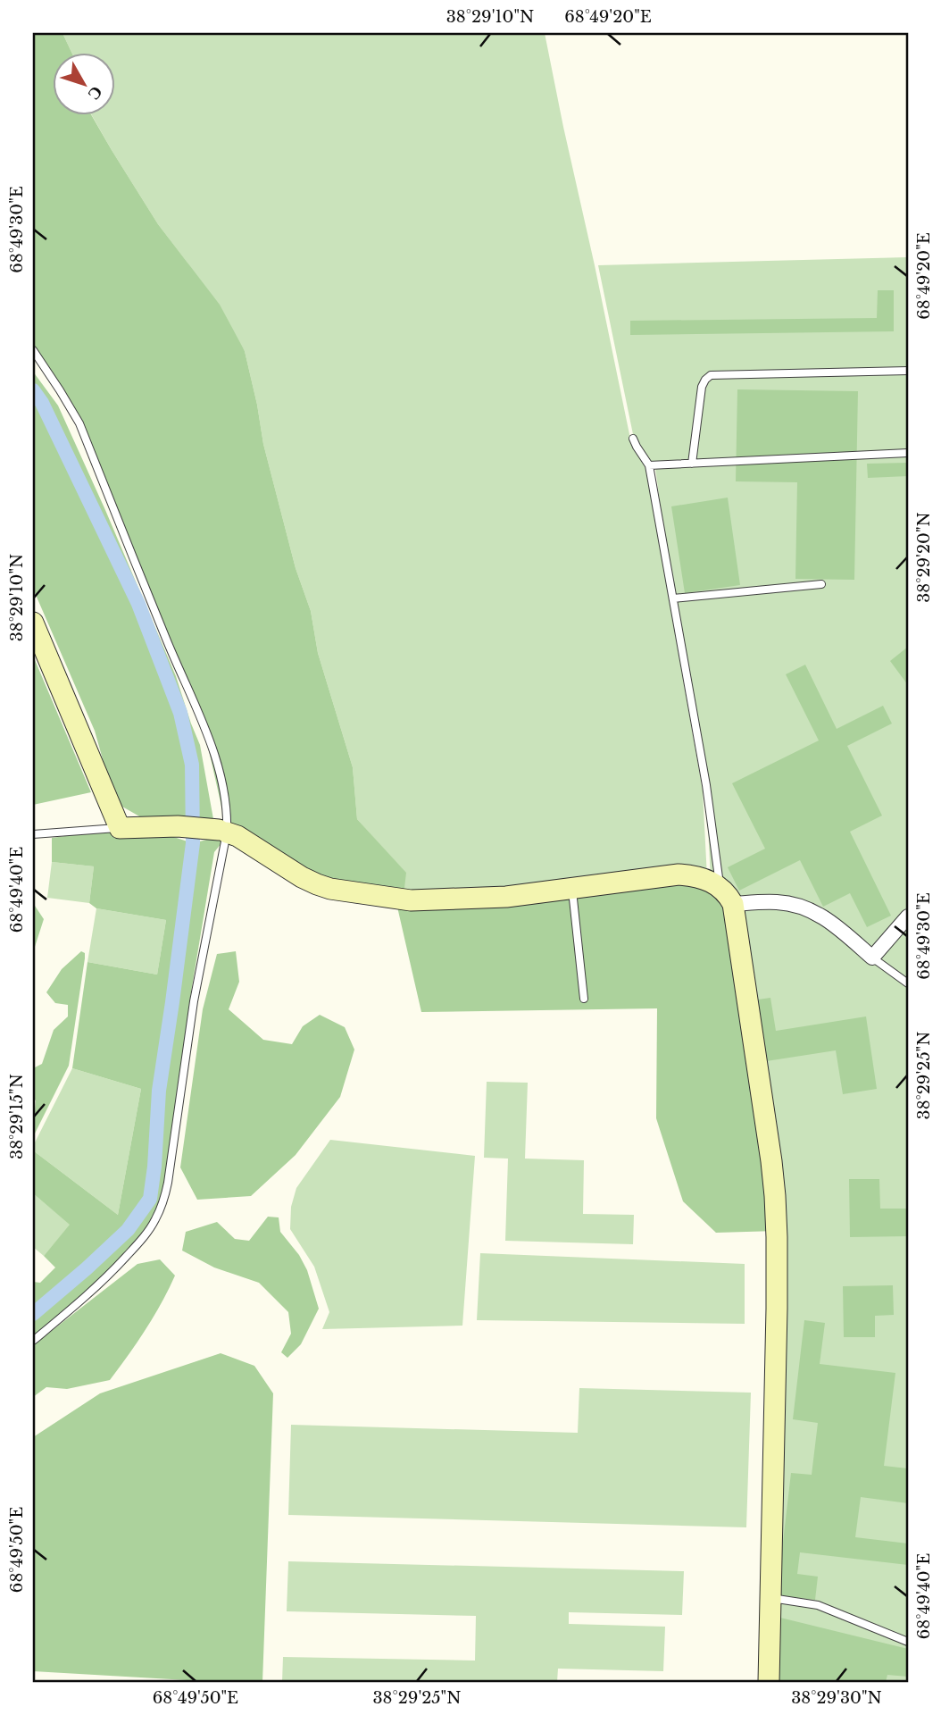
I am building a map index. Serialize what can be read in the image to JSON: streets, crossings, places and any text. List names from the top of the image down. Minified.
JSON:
{"north":"bottom right","coordinates":["38°29'10\"N","68°49'20\"E","68°49'30\"E","38°29'20\"N","68°49'40\"E","38°29'25\"N","38°29'15\"N","68°49'50\"E","38°29'30\"N"]}
